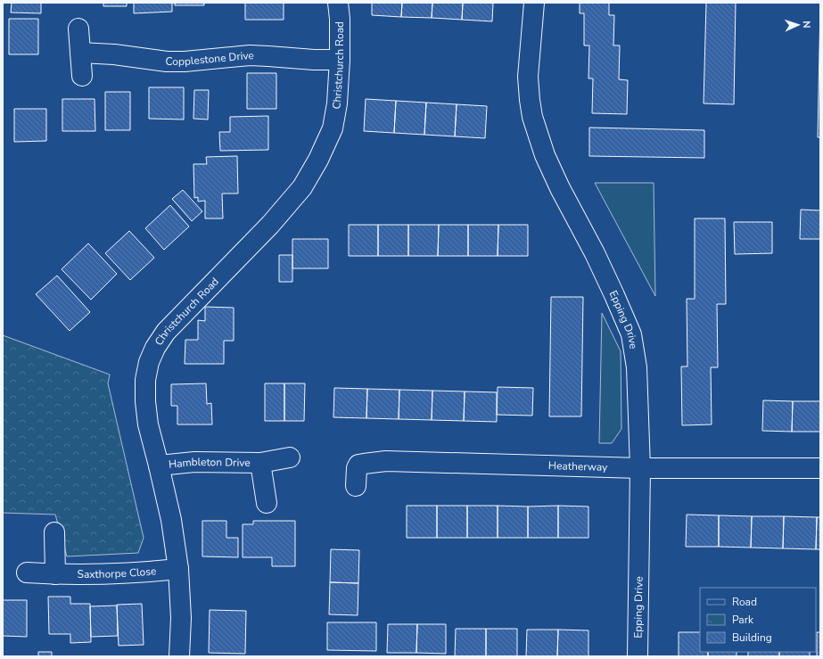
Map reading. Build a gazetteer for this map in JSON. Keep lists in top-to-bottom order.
{
  "streets": {
    "street": [
      "Copplestone Drive",
      "Christchurch Road",
      "Epping Drive",
      "Hambleton Drive",
      "Heatherway",
      "Saxthorpe Close"
    ]
  },
  "crossings": [
    ["Copplestone Drive", "Christchurch Road"],
    ["Christchurch Road", "Hambleton Drive"],
    ["Christchurch Road", "Saxthorpe Close"],
    ["Epping Drive", "Heatherway"]
  ],
  "legend": ["Road", "Park", "Building"],
  "north": "right"
}
